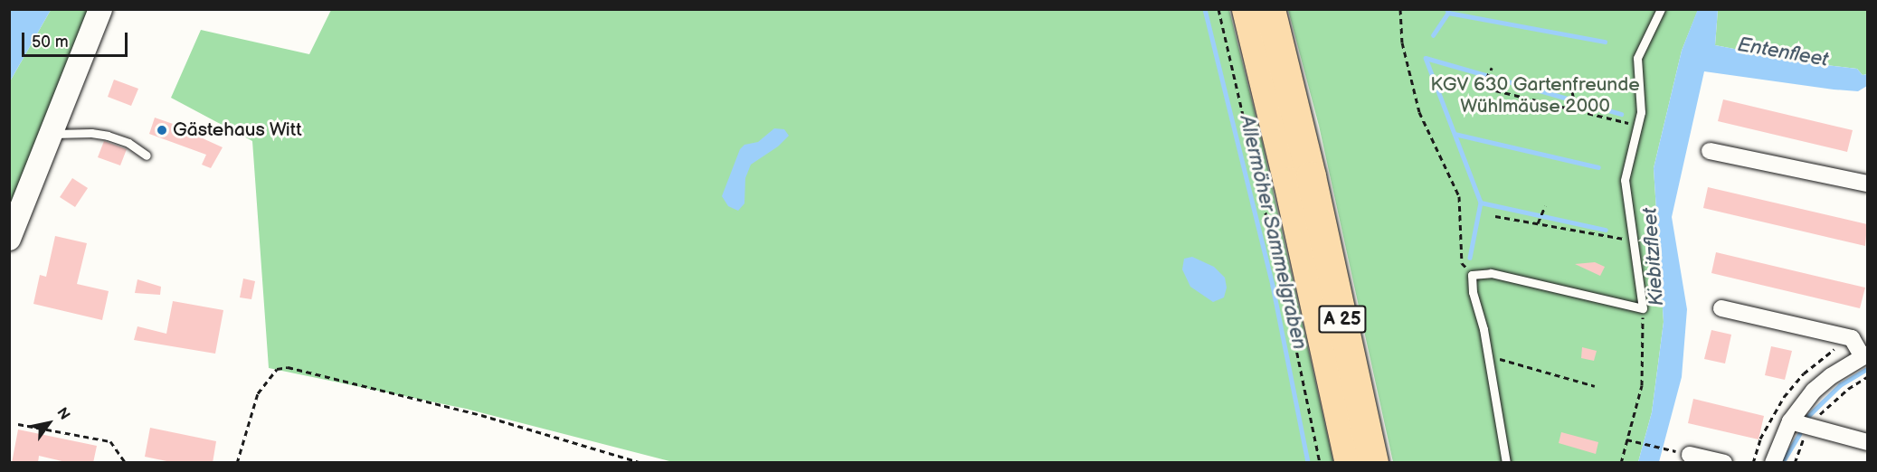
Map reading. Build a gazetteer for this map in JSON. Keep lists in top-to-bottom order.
{
  "streets": {
    "highway": ["A 25"]
  },
  "water": ["Entenfleet", "Allermöher Sammelgraben", "Kiebitzfleet"],
  "parks": ["KGV 630 Gartenfreunde Wühlmäuse 2000"],
  "places": ["Gästehaus Witt"],
  "scale_bar": "50 m",
  "north": "top right"
}
